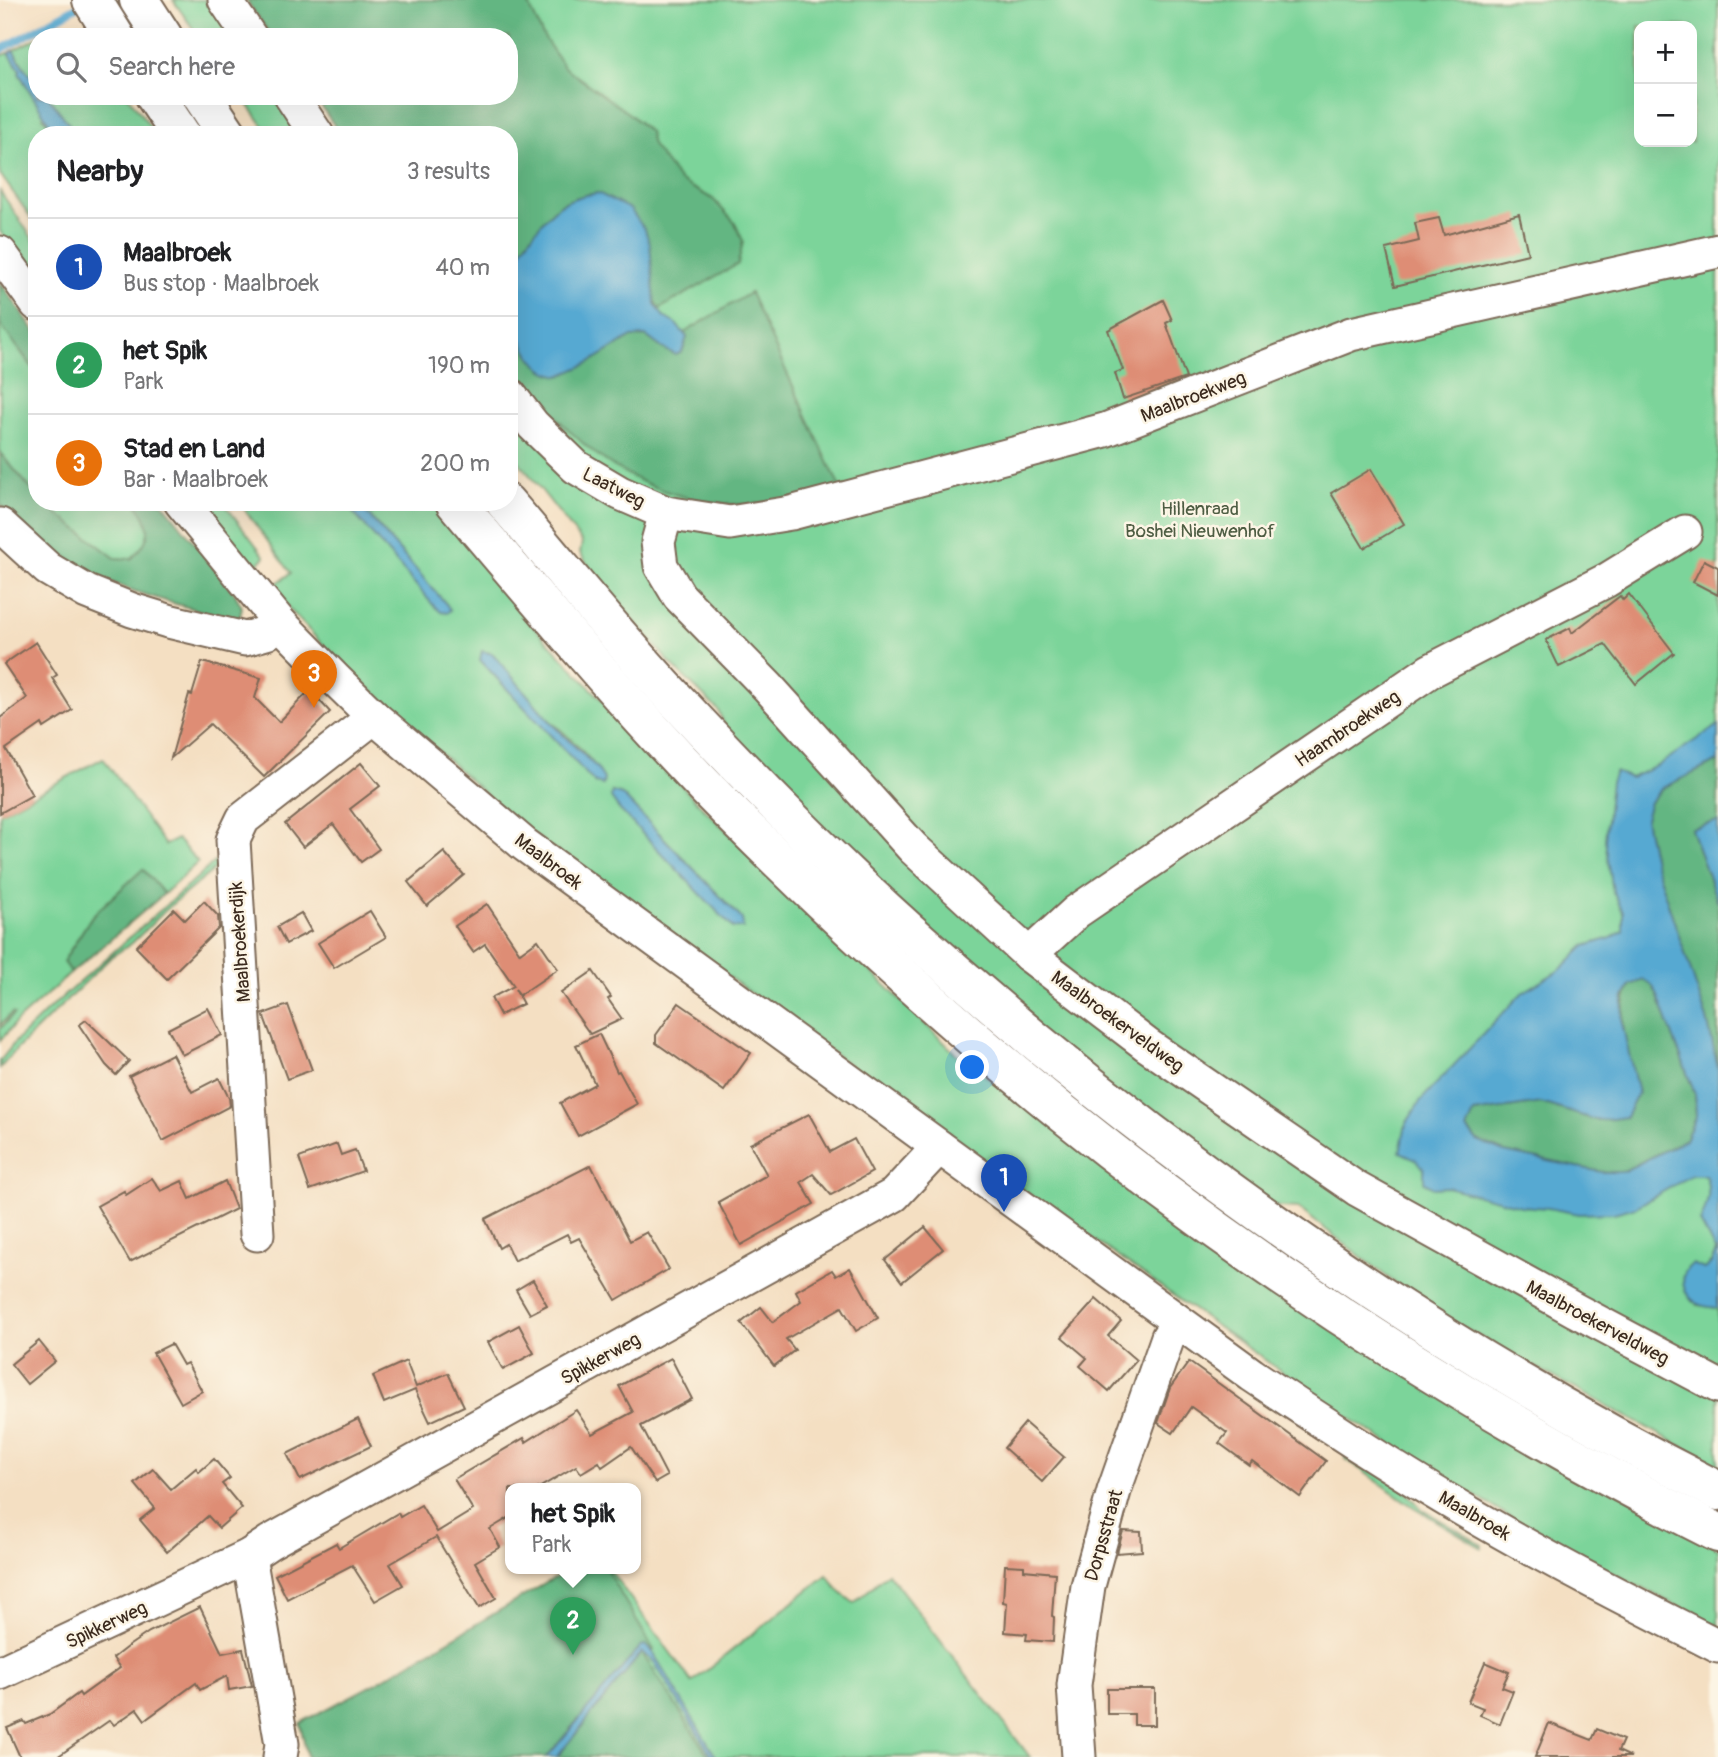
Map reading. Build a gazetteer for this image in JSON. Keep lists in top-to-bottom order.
{
  "streets": {
    "street": [
      "Maalbroekweg",
      "Laatweg",
      "Haambroekweg",
      "Maalbroek",
      "Maalbroekerdijk",
      "Maalbroekerveldweg",
      "Spikkerweg",
      "Dorpsstraat"
    ]
  },
  "crossings": [
    ["Maalbroekweg", "Laatweg"],
    ["Maalbroekweg", "Maalbroekerveldweg"],
    ["Laatweg", "Maalbroekerveldweg"],
    ["Haambroekweg", "Maalbroekerveldweg"],
    ["Maalbroek", "Maalbroekerdijk"],
    ["Maalbroek", "Spikkerweg"],
    ["Maalbroek", "Dorpsstraat"]
  ],
  "parks": ["Hillenraad Boshei Nieuwenhof"],
  "page": {
    "map_buttons": ["+", "−"],
    "search": "Search here",
    "heading": ["Nearby", "3 results"],
    "list": [
      {
        "mark": "1",
        "name": "Maalbroek",
        "note": "Bus stop · Maalbroek",
        "value": "40 m"
      },
      {
        "mark": "2",
        "name": "het Spik",
        "note": "Park",
        "value": "190 m"
      },
      {
        "mark": "3",
        "name": "Stad en Land",
        "note": "Bar · Maalbroek",
        "value": "200 m"
      }
    ],
    "pins": ["3", "1", "2"],
    "popup": ["het Spik", "Park"]
  }
}
